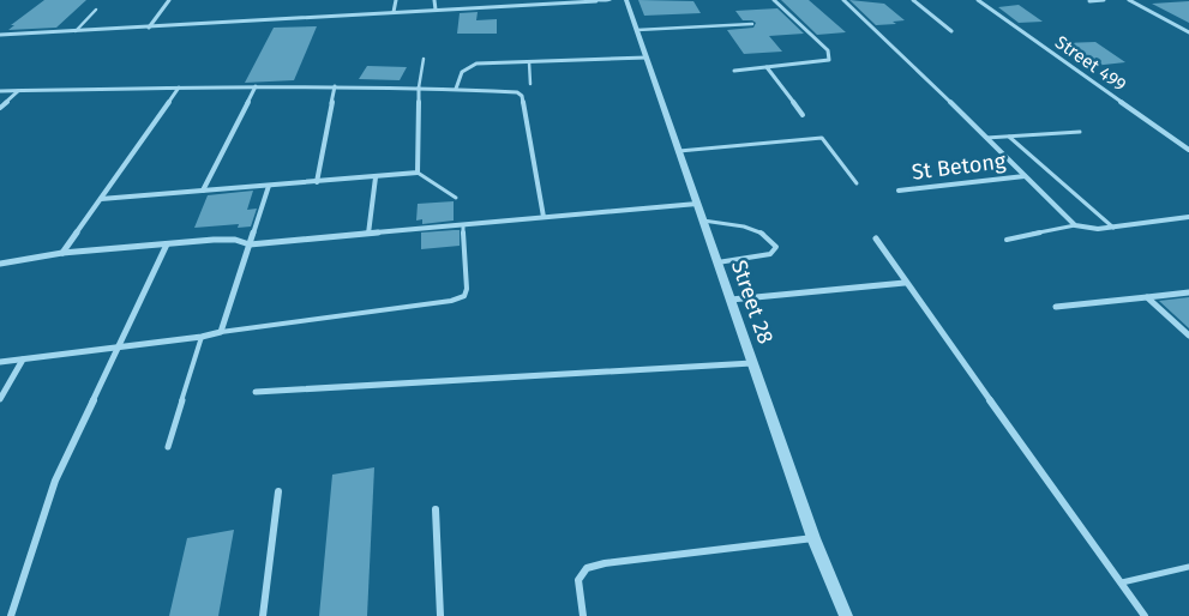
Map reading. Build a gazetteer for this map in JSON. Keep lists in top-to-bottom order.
{
  "streets": {
    "street": ["Street 499", "St Betong", "Street 28"]
  }
}
